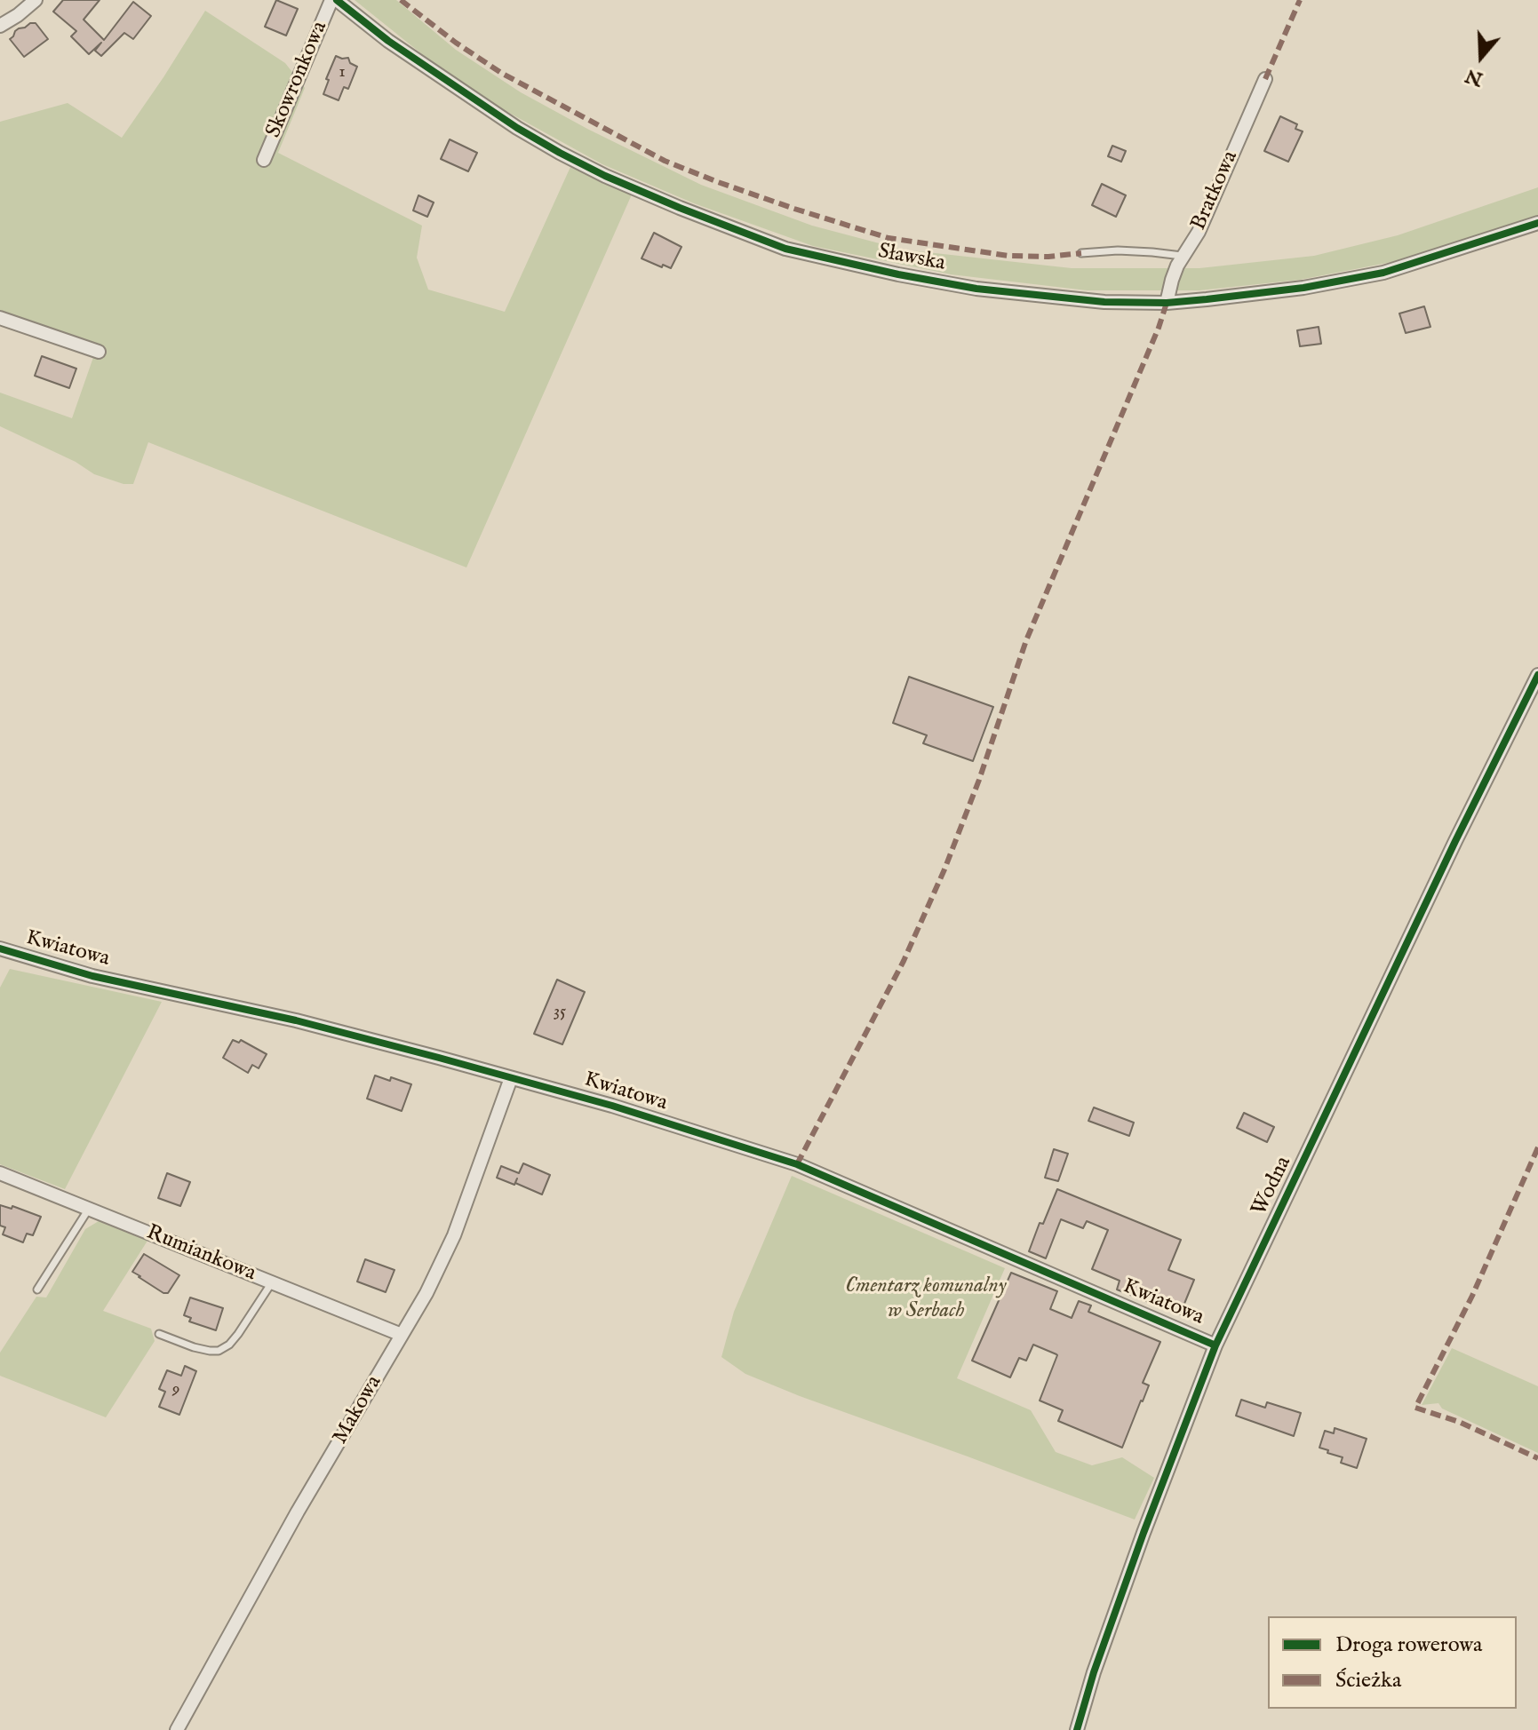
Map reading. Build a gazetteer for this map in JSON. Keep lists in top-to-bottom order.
{
  "streets": {
    "street": [
      "Skowronkowa",
      "Bratkowa",
      "Sławska",
      "Kwiatowa",
      "Wodna",
      "Rumiankowa",
      "Makowa"
    ]
  },
  "crossings": [
    ["Bratkowa", "Sławska"],
    ["Kwiatowa", "Wodna"],
    ["Kwiatowa", "Makowa"],
    ["Rumiankowa", "Makowa"]
  ],
  "parks": ["Cmentarz komunalny w Serbach"],
  "house_numbers": ["1", "35", "9"],
  "legend": ["Droga rowerowa", "Ścieżka"],
  "north": "bottom"
}
